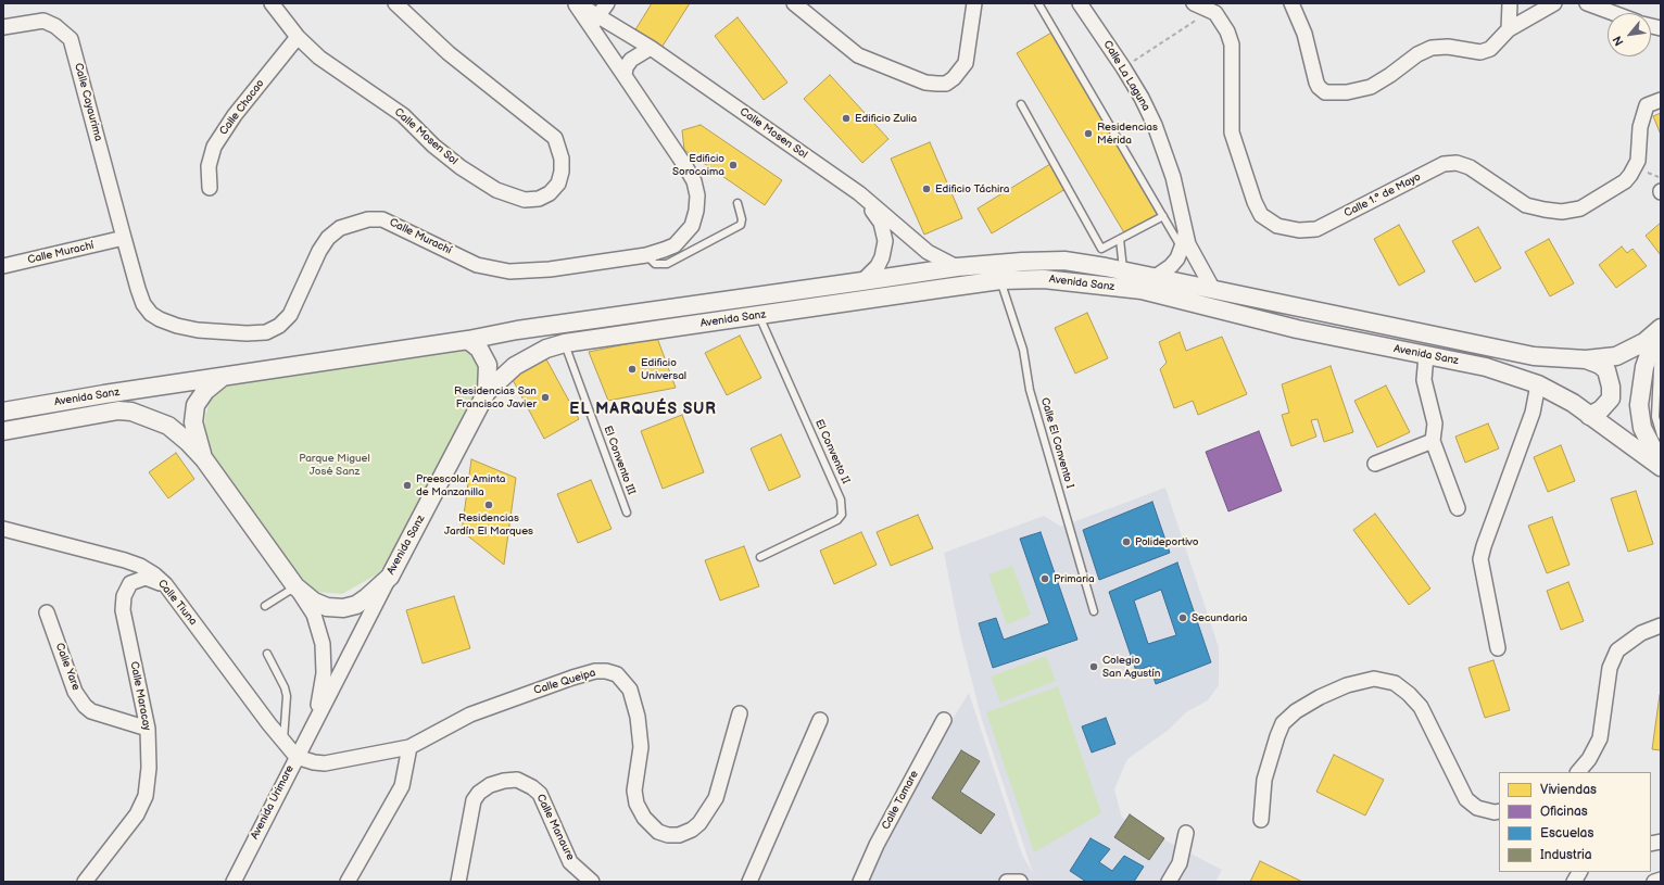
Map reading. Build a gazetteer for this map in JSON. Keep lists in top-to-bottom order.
{
  "streets": {
    "street": [
      "Calle La Laguna",
      "Calle Cayaurima",
      "Calle Chacao",
      "Calle Mosen Sol",
      "Calle 1.° de Mayo",
      "Calle Murachí",
      "Avenida Sanz",
      "Calle Tiuna",
      "Calle Yare",
      "Calle Queipa",
      "Calle Maracay",
      "Calle Tamare",
      "Avenida Urimare",
      "Calle Manaure"
    ],
    "lane": ["Calle El Convento I", "El Convento II", "El Convento III"]
  },
  "crossings": [
    ["Calle La Laguna", "Avenida Sanz"],
    ["Calle Cayaurima", "Calle Murachí"],
    ["Calle Chacao", "Calle Mosen Sol"],
    ["Calle Mosen Sol", "Calle Murachí"],
    ["Calle Mosen Sol", "Avenida Sanz"],
    ["Avenida Sanz", "Calle El Convento I"],
    ["Avenida Sanz", "El Convento II"],
    ["Avenida Sanz", "El Convento III"],
    ["Avenida Sanz", "Avenida Urimare"],
    ["Calle Tiuna", "Calle Queipa"],
    ["Calle Tiuna", "Calle Maracay"],
    ["Calle Tiuna", "Avenida Urimare"],
    ["Calle Yare", "Calle Maracay"],
    ["Calle Queipa", "Avenida Urimare"]
  ],
  "districts": ["EL MARQUÉS SUR"],
  "parks": ["Parque Miguel José Sanz"],
  "places": [
    "Edificio Zulia",
    "Residencias Mérida",
    "Edificio Sorocaima",
    "Edificio Táchira",
    "Edificio Universal",
    "Residencias San Francisco Javier",
    "Preescolar Aminta de Manzanilla",
    "Residencias Jardín El Marques",
    "Polideportivo",
    "Primaria",
    "Secundaria",
    "Colegio San Agustín"
  ],
  "legend": [
    "Viviendas",
    "Oficinas",
    "Escuelas",
    "Industria"
  ],
  "north": "bottom left"
}
